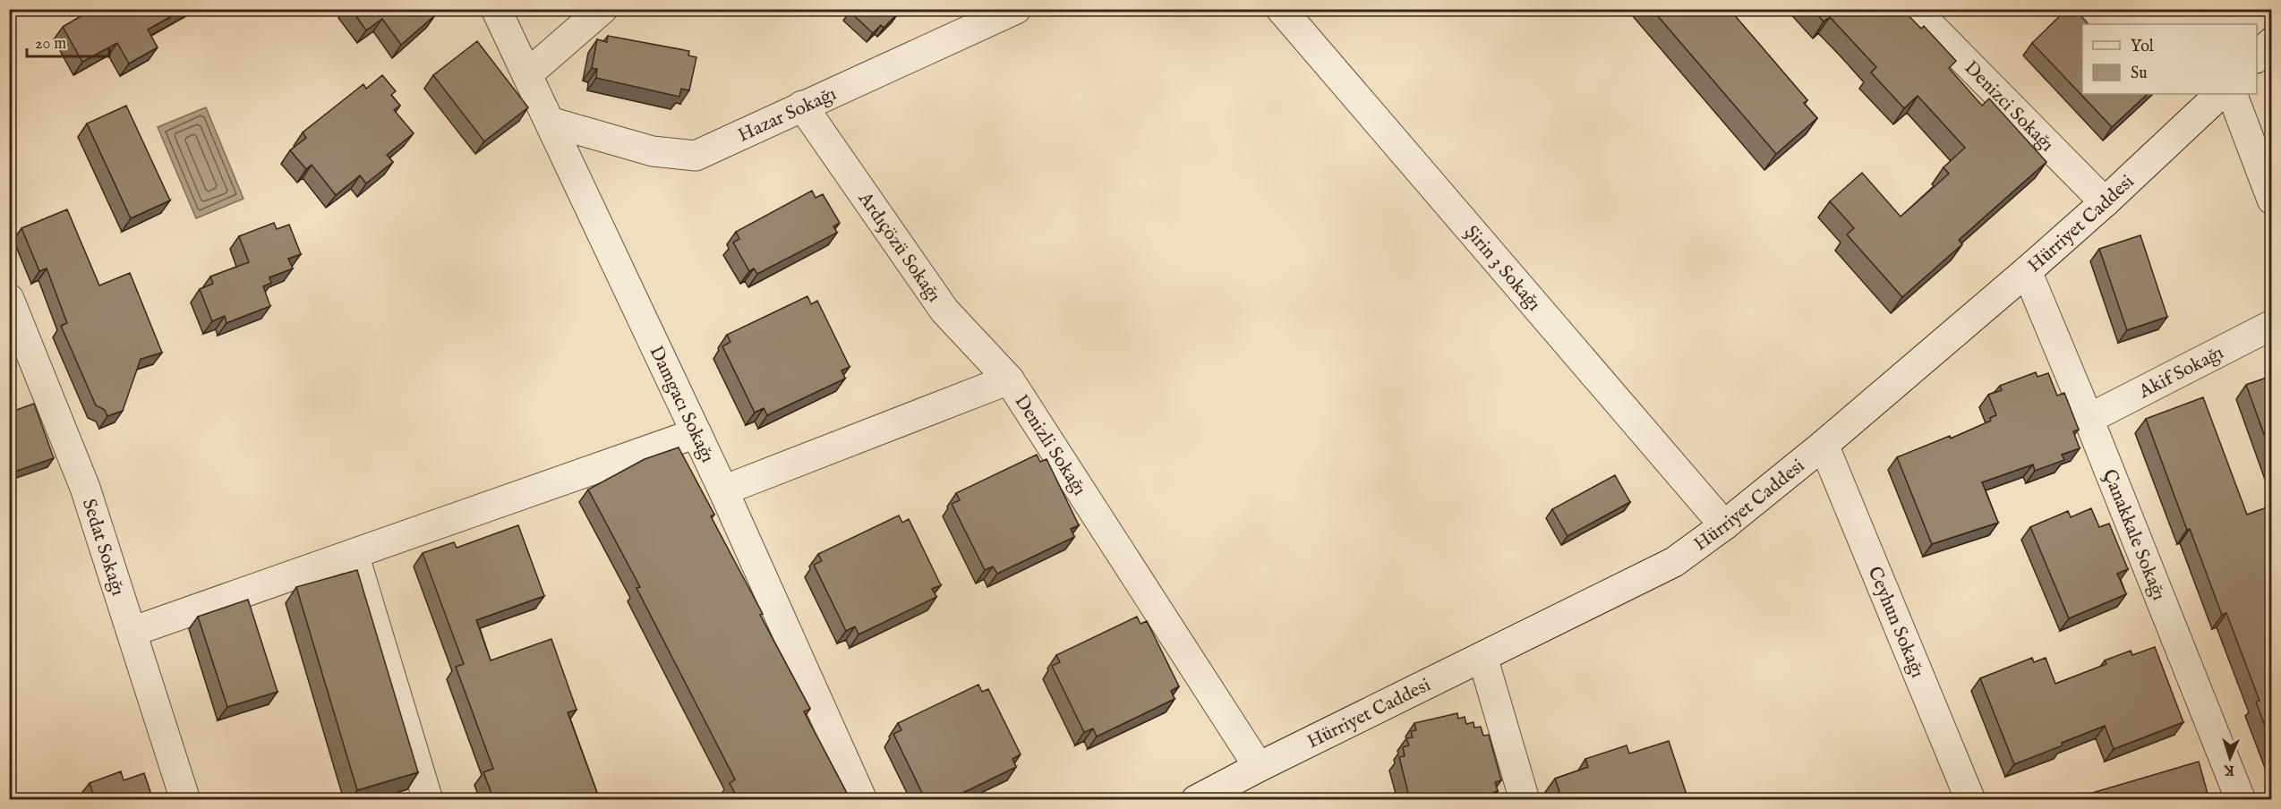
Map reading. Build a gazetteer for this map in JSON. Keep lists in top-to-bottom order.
{
  "streets": {
    "street": [
      "Denizci Sokağı",
      "Hazar Sokağı",
      "Hürriyet Caddesi",
      "Ardıçözü Sokağı",
      "Şirin 3 Sokağı",
      "Akif Sokağı",
      "Damgacı Sokağı",
      "Denizli Sokağı",
      "Çanakkale Sokağı",
      "Sedat Sokağı",
      "Ceyhun Sokağı"
    ]
  },
  "crossings": [
    ["Denizci Sokağı", "Hürriyet Caddesi"],
    ["Hazar Sokağı", "Ardıçözü Sokağı"],
    ["Hazar Sokağı", "Damgacı Sokağı"],
    ["Hürriyet Caddesi", "Şirin 3 Sokağı"],
    ["Hürriyet Caddesi", "Denizli Sokağı"],
    ["Hürriyet Caddesi", "Çanakkale Sokağı"],
    ["Hürriyet Caddesi", "Ceyhun Sokağı"],
    ["Ardıçözü Sokağı", "Denizli Sokağı"],
    ["Akif Sokağı", "Çanakkale Sokağı"],
    ["Damgacı Sokağı", "Denizli Sokağı"]
  ],
  "legend": ["Yol", "Su"],
  "scale_bar": "20 m",
  "north": "bottom"
}
